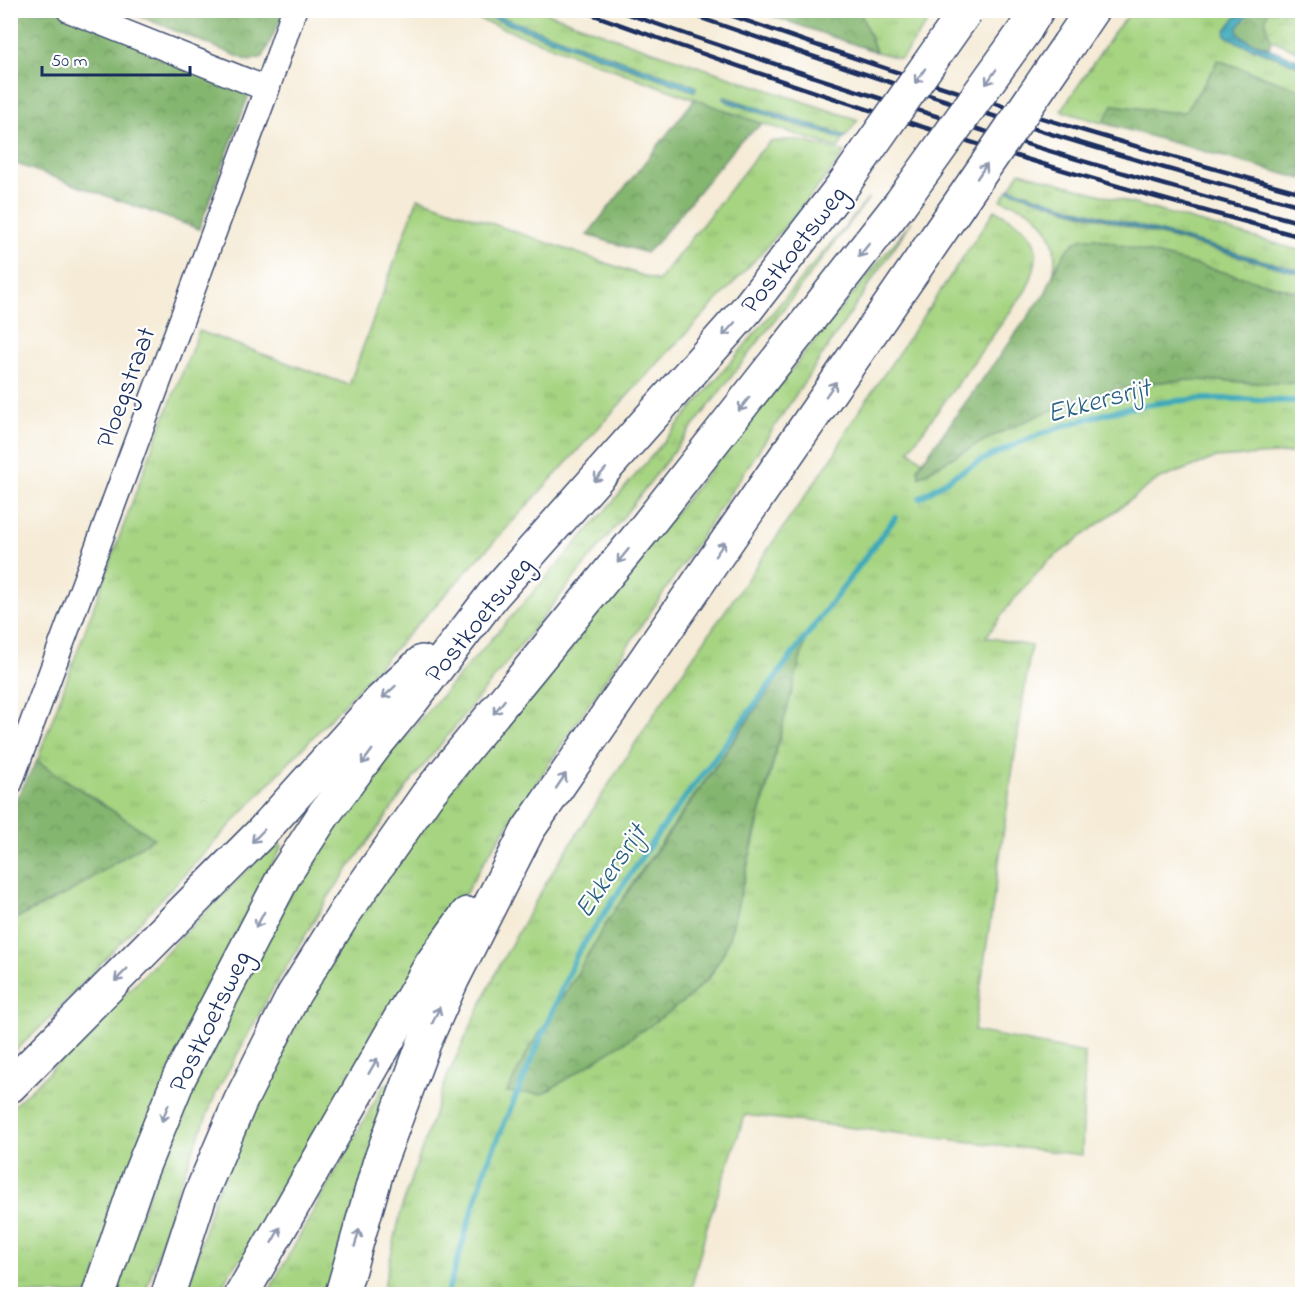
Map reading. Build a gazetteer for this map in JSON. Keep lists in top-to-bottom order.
{
  "streets": {
    "highway": ["Postkoetsweg"],
    "street": ["Ploegstraat"]
  },
  "water": ["Ekkersrijt"],
  "scale_bar": "50 m"
}
